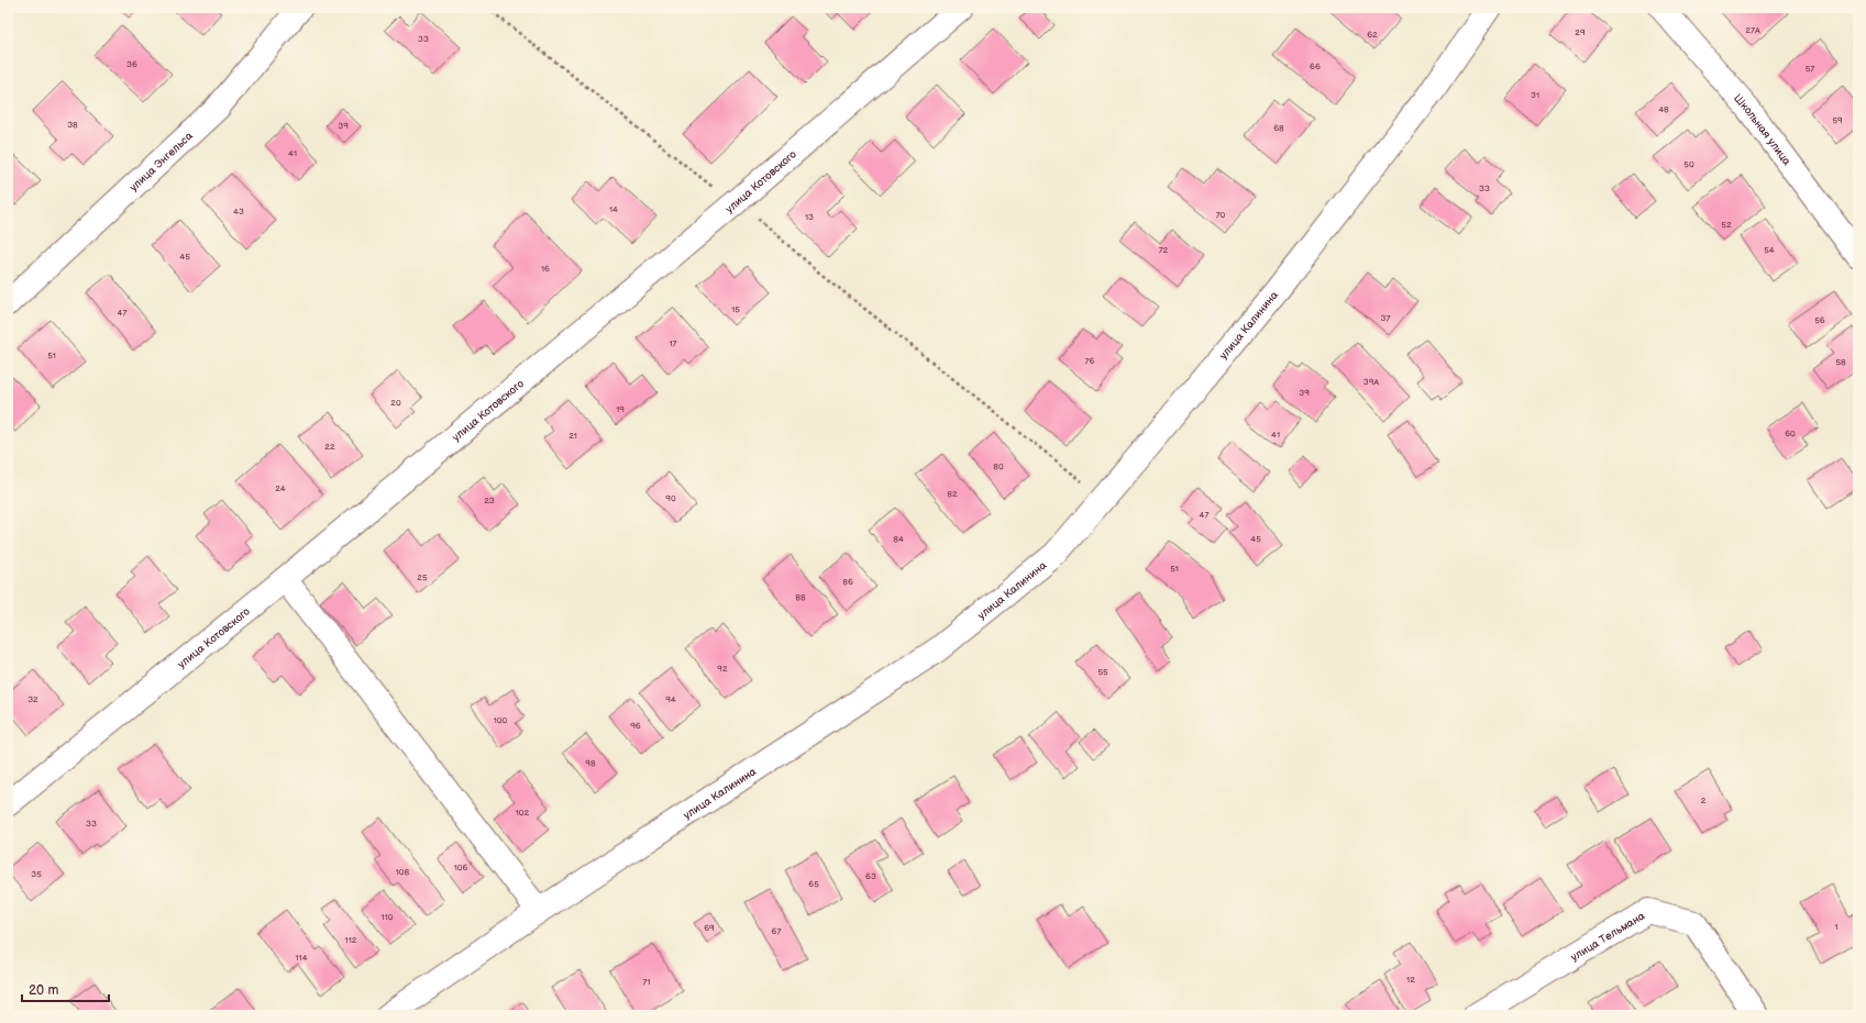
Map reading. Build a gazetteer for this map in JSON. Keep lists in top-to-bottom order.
{
  "streets": {
    "street": [
      "Школьная улица",
      "улица Энгельса",
      "улица Котовского",
      "улица Калинина",
      "улица Тельмана"
    ]
  },
  "house_numbers": [
    "27А",
    "29",
    "62",
    "33",
    "36",
    "66",
    "57",
    "31",
    "48",
    "59",
    "38",
    "39",
    "68",
    "41",
    "50",
    "33",
    "14",
    "43",
    "70",
    "13",
    "52",
    "72",
    "54",
    "45",
    "16",
    "15",
    "47",
    "37",
    "56",
    "17",
    "51",
    "76",
    "58",
    "39А",
    "39",
    "20",
    "19",
    "60",
    "41",
    "21",
    "22",
    "80",
    "24",
    "82",
    "90",
    "23",
    "47",
    "84",
    "45",
    "51",
    "25",
    "86",
    "88",
    "92",
    "55",
    "32",
    "94",
    "100",
    "96",
    "98",
    "2",
    "102",
    "33",
    "106",
    "108",
    "35",
    "63",
    "65",
    "110",
    "1",
    "69",
    "67",
    "112",
    "114",
    "12",
    "71"
  ],
  "scale_bar": "20 m"
}
